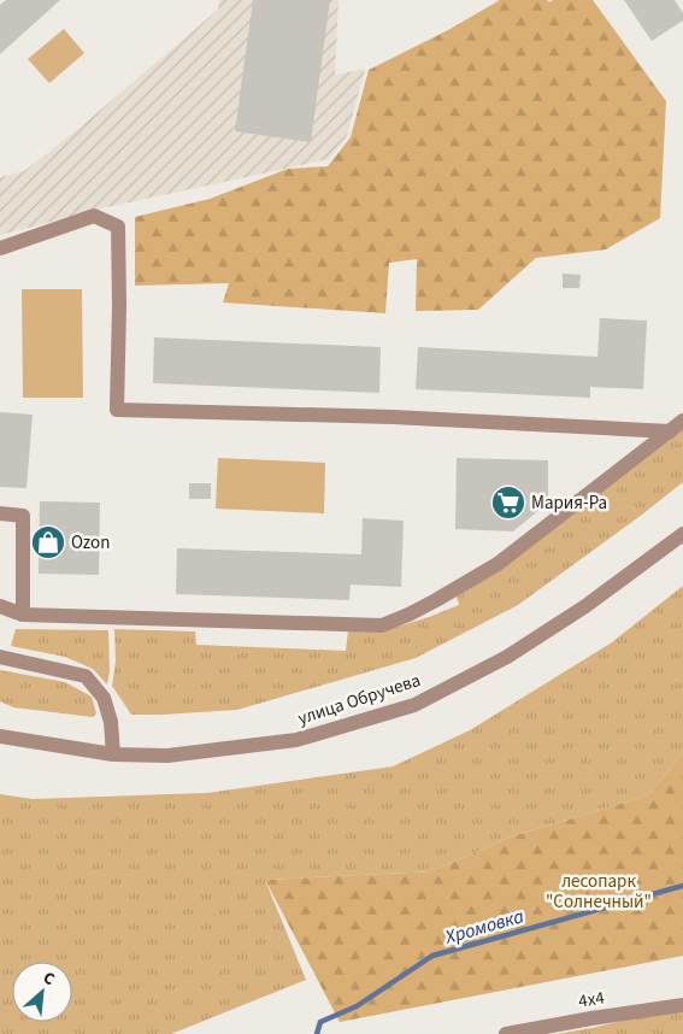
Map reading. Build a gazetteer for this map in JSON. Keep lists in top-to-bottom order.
{
  "streets": {
    "street": ["улица Обручева", "4x4"]
  },
  "water": ["Хромовка"],
  "parks": ["лесопарк \"Солнечный\""],
  "places": {
    "supermarket": ["Мария-Ра"],
    "shop": ["Ozon"]
  },
  "north": "top right"
}
